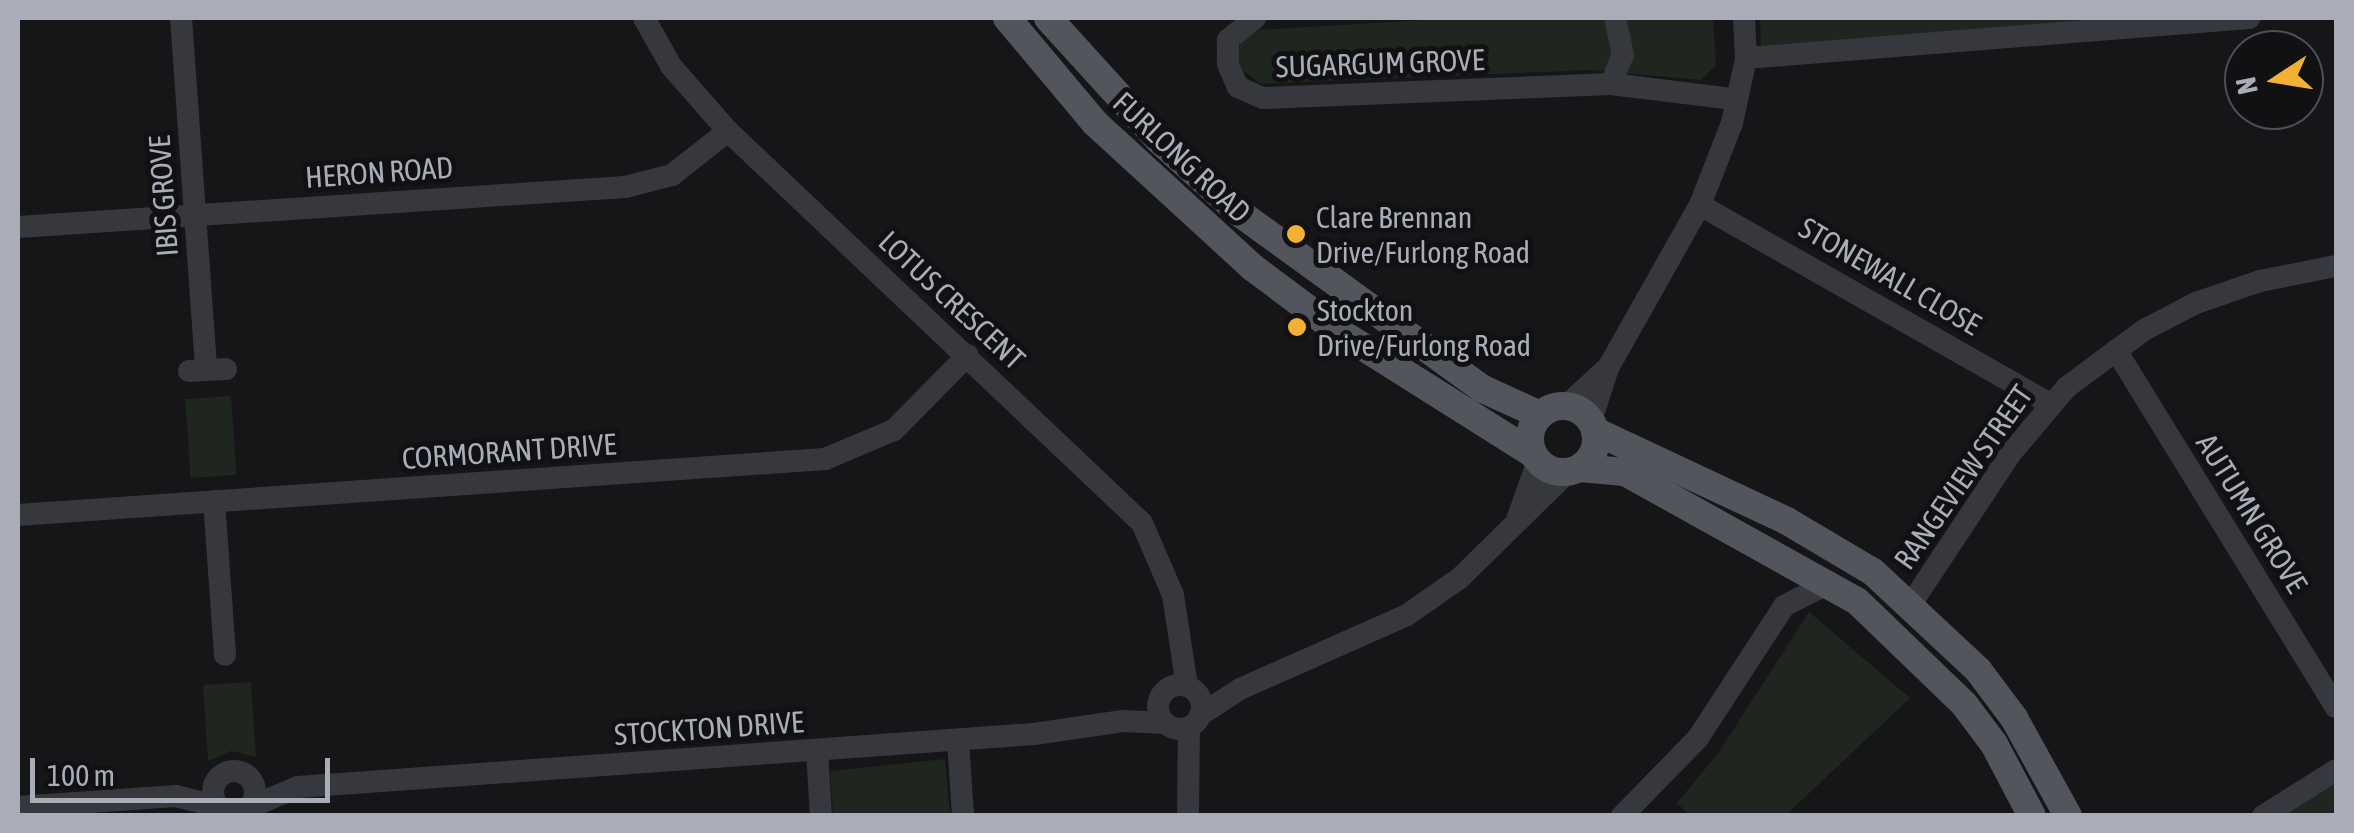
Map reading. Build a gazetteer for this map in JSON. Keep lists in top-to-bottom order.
{
  "streets": {
    "main road": ["FURLONG ROAD"],
    "street": [
      "SUGARGUM GROVE",
      "HERON ROAD",
      "IBIS GROVE",
      "STONEWALL CLOSE",
      "LOTUS CRESCENT",
      "CORMORANT DRIVE",
      "RANGEVIEW STREET",
      "AUTUMN GROVE",
      "STOCKTON DRIVE"
    ]
  },
  "crossings": [
    ["HERON ROAD", "IBIS GROVE"],
    ["HERON ROAD", "LOTUS CRESCENT"],
    ["STONEWALL CLOSE", "RANGEVIEW STREET"],
    ["LOTUS CRESCENT", "CORMORANT DRIVE"],
    ["LOTUS CRESCENT", "STOCKTON DRIVE"],
    ["RANGEVIEW STREET", "AUTUMN GROVE"]
  ],
  "places": ["Clare Brennan Drive/Furlong Road", "Stockton Drive/Furlong Road"],
  "scale_bar": "100 m",
  "north": "left"
}
